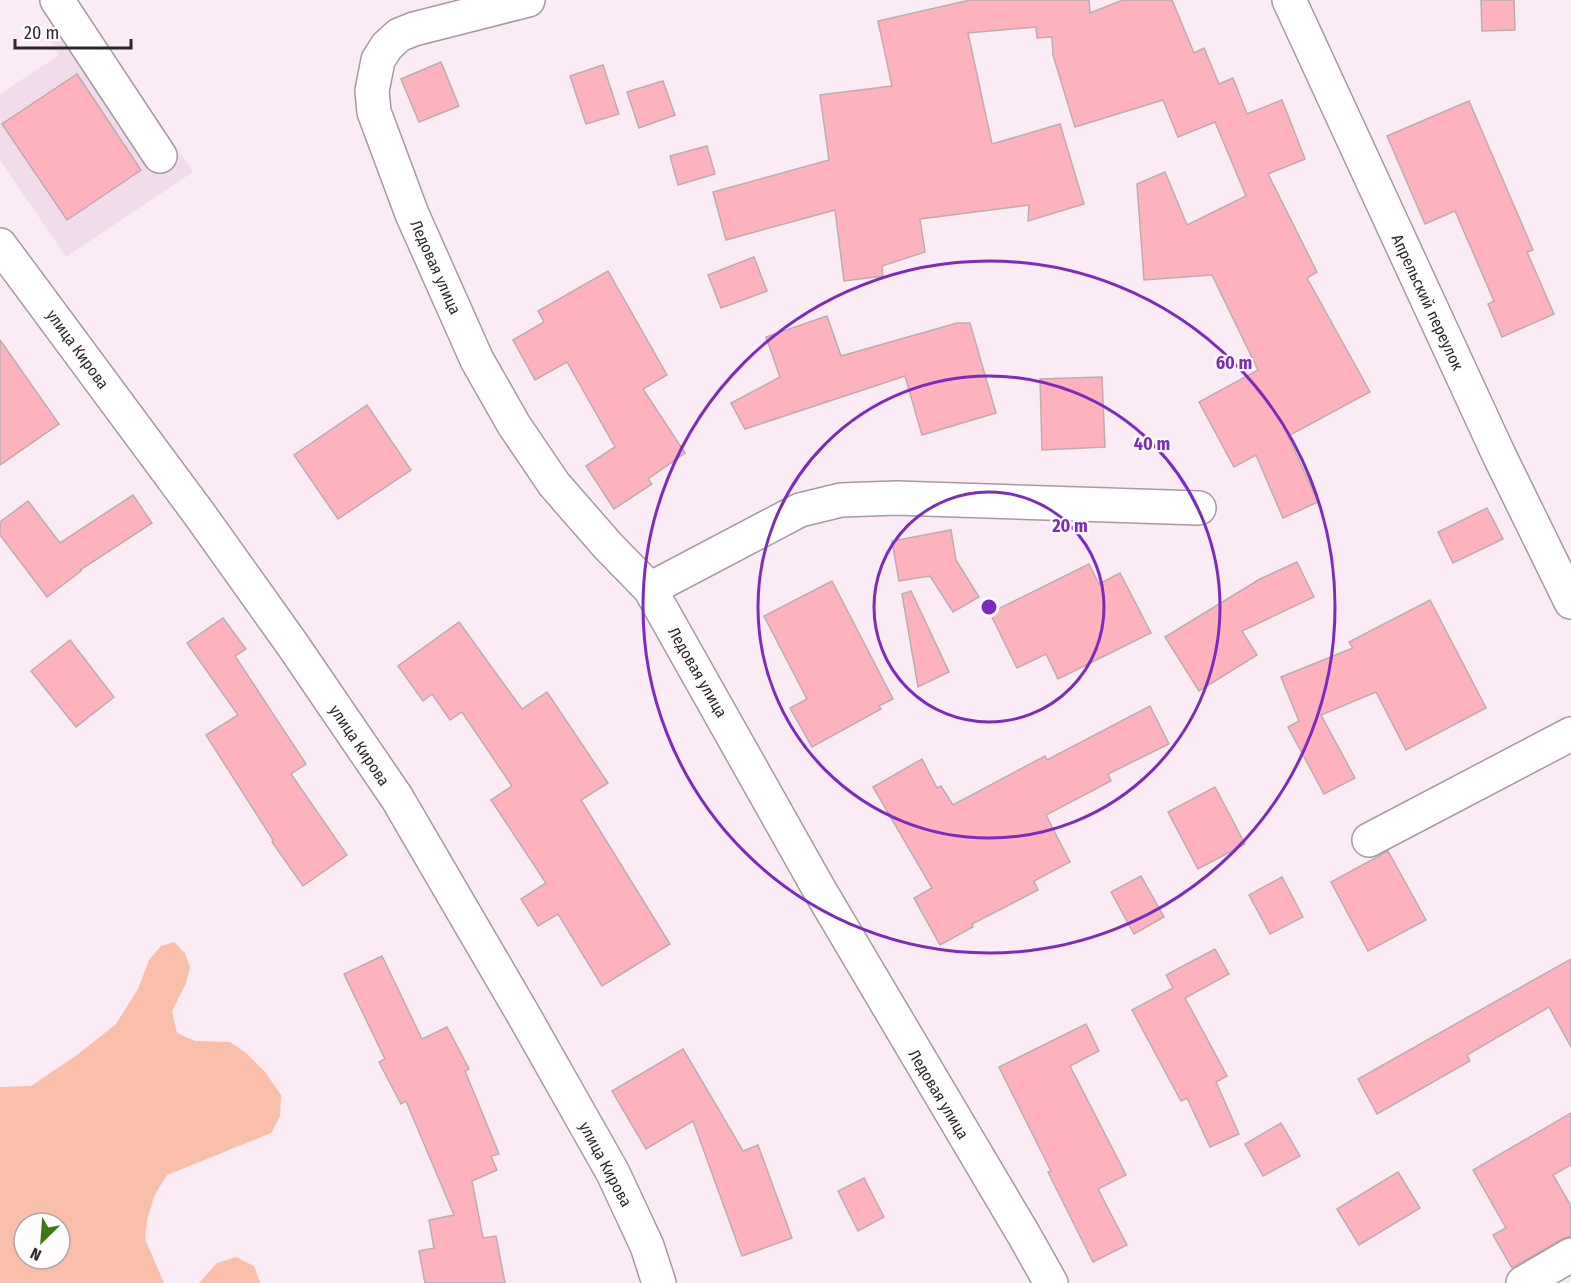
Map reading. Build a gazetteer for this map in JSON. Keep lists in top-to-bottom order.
{
  "streets": {
    "street": ["Ледовая улица", "Апрельский переулок", "улица Кирова"]
  },
  "scale_bar": "20 m",
  "north": "bottom left",
  "rings": ["60 m", "40 m", "20 m"]
}
